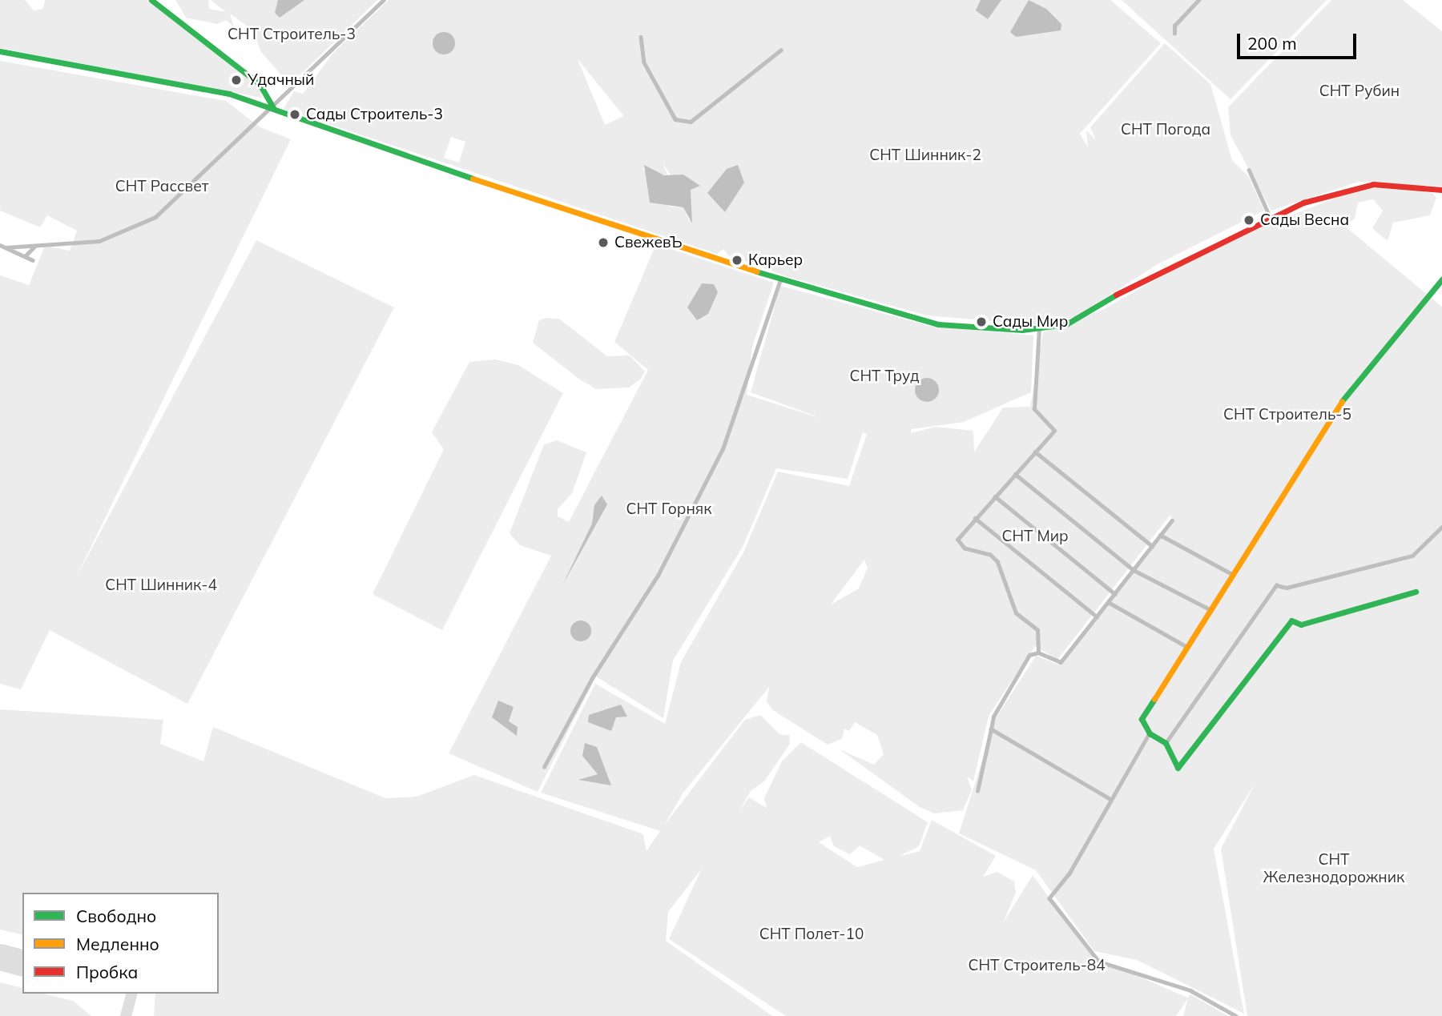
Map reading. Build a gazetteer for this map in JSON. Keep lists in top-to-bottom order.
{
  "parks": [
    "СНТ Строитель-3",
    "СНТ Рубин",
    "СНТ Погода",
    "СНТ Шинник-2",
    "СНТ Рассвет",
    "СНТ Труд",
    "СНТ Строитель-5",
    "СНТ Горняк",
    "СНТ Мир",
    "СНТ Шинник-4",
    "СНТ Железнодорожник",
    "СНТ Полет-10",
    "СНТ Строитель-84"
  ],
  "places": [
    "Удачный",
    "Сады Строитель-3",
    "Сады Весна",
    "СвежевЪ",
    "Карьер",
    "Сады Мир"
  ],
  "legend": ["Свободно", "Медленно", "Пробка"],
  "scale_bar": "200 m"
}
